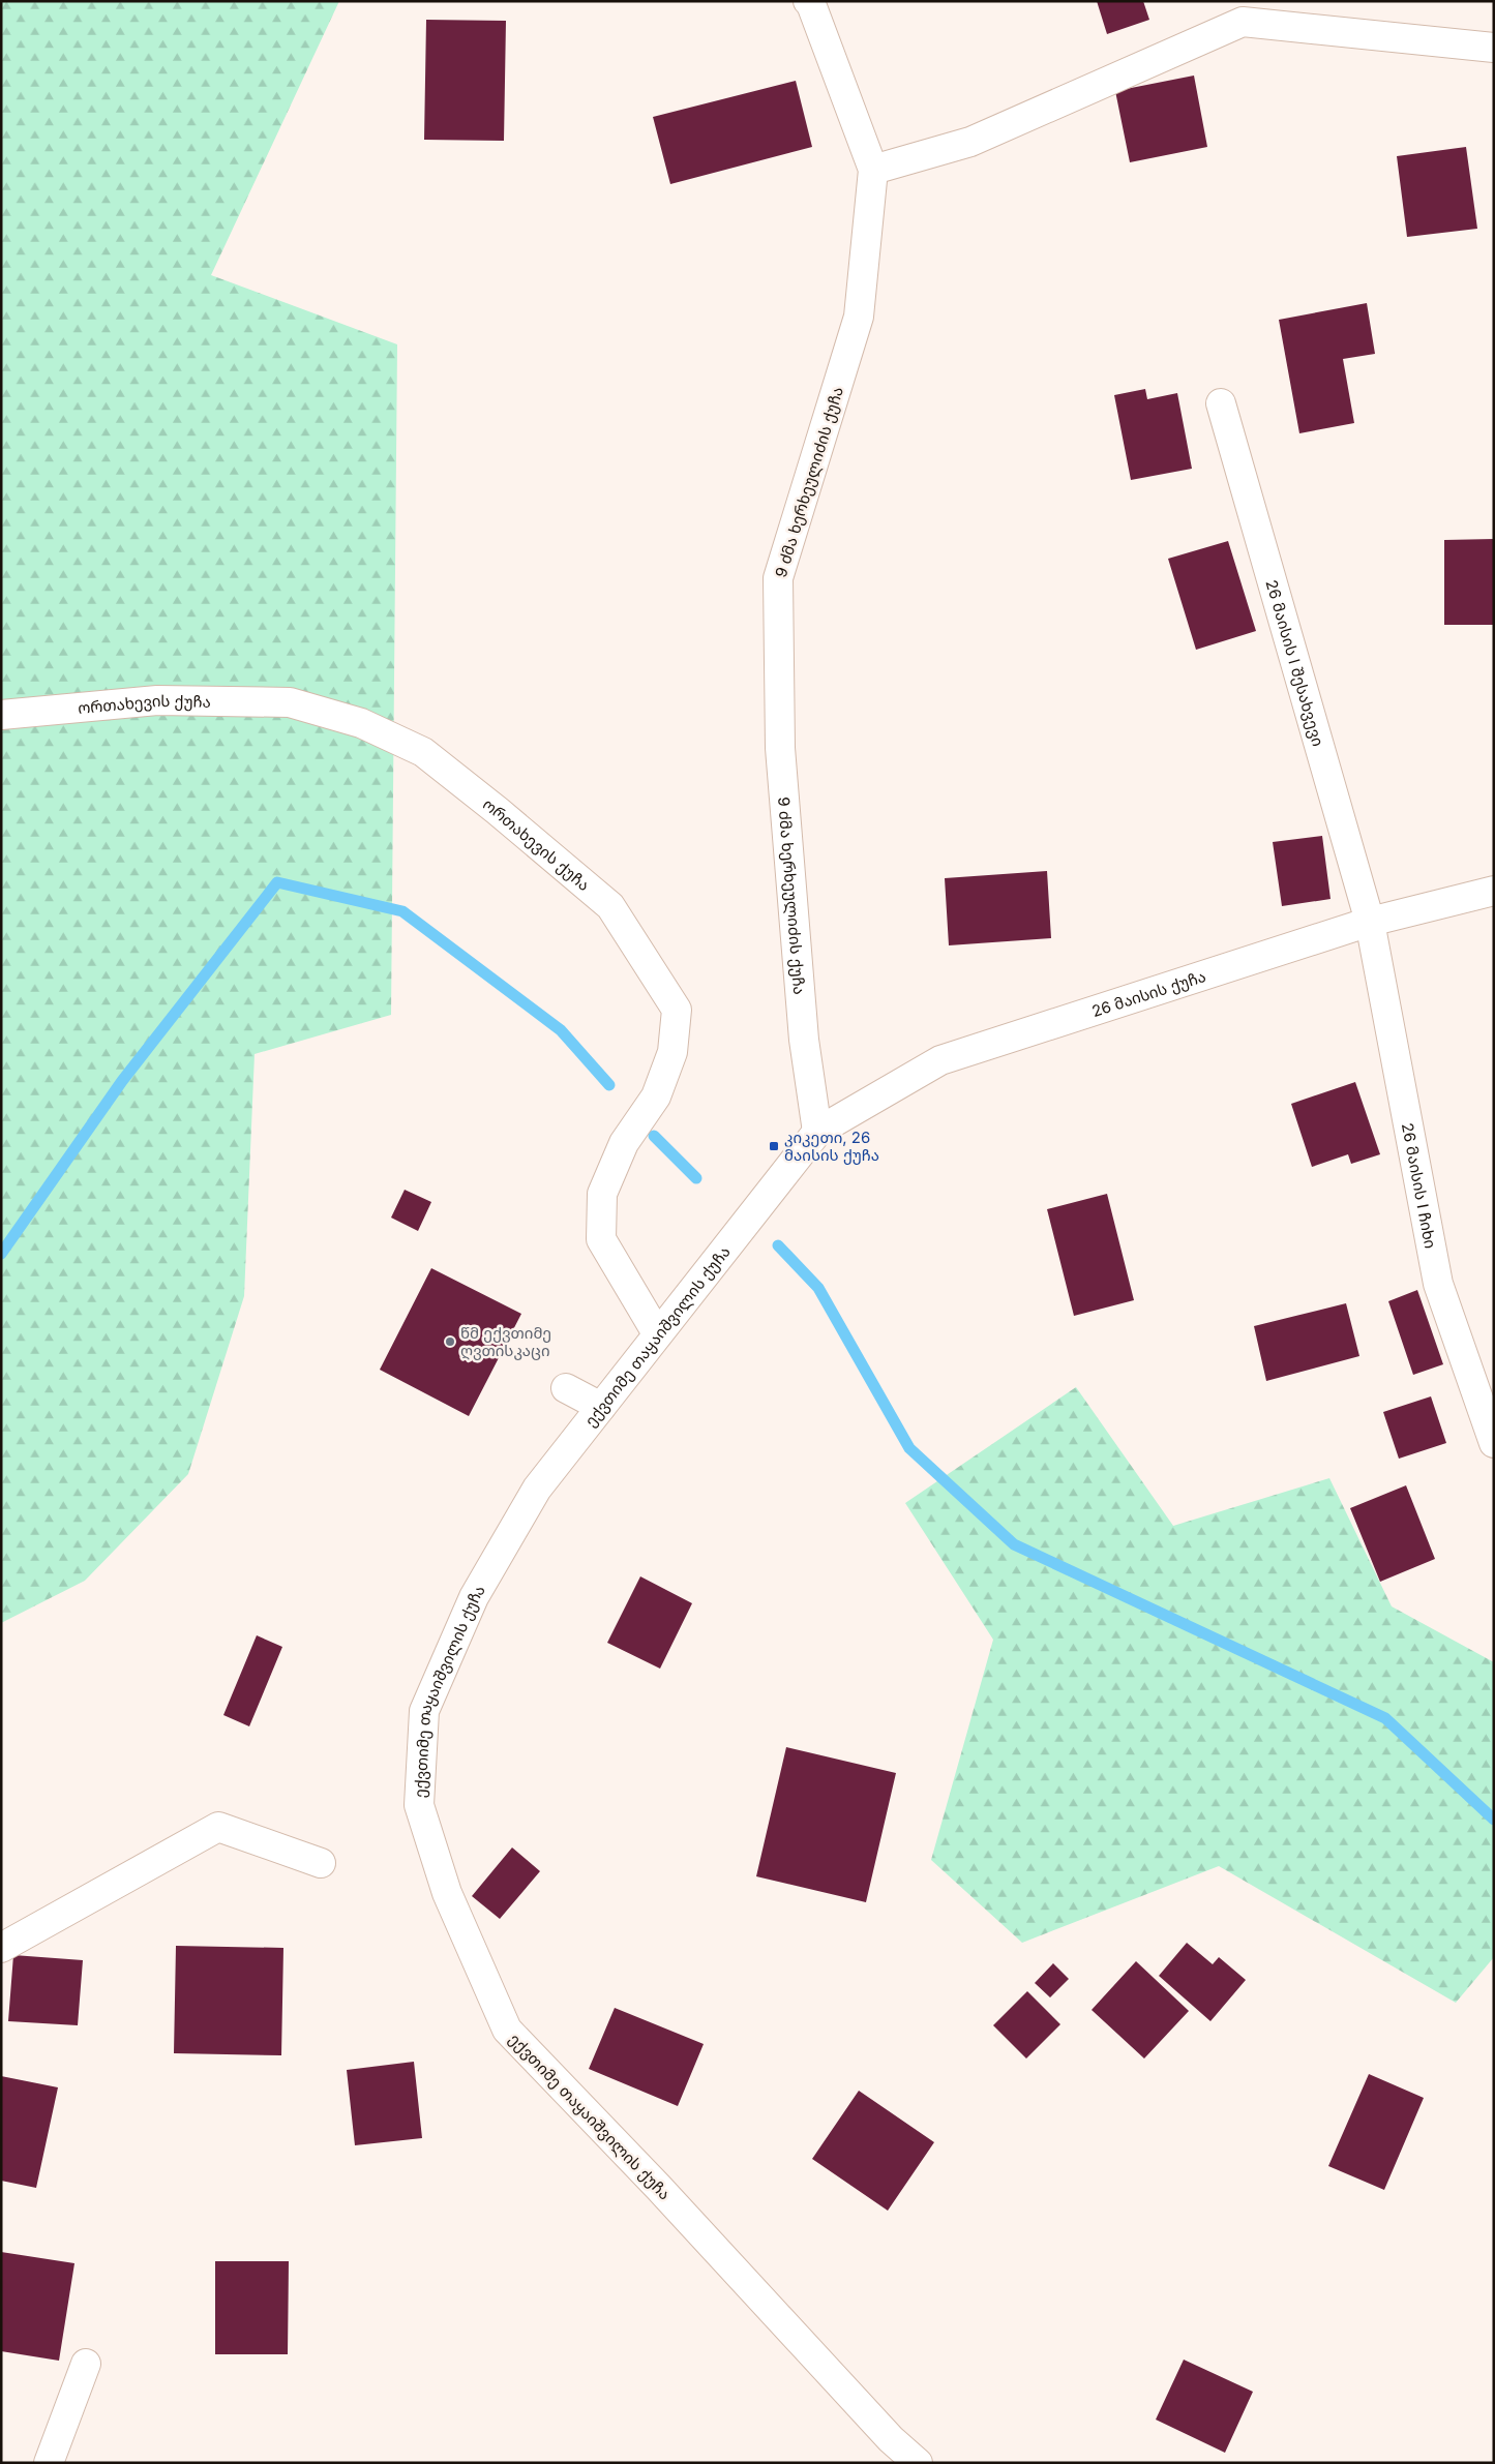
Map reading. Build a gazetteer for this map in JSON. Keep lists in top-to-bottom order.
{
  "streets": {
    "street": [
      "9 ძმა ხერხეულიძის ქუჩა",
      "26 მაისის I შესახვევი",
      "ორთახევის ქუჩა",
      "26 მაისის ქუჩა",
      "26 მაისის I ჩიხი",
      "ექვთიმე თაყაიშვილის ქუჩა"
    ]
  },
  "crossings": [
    ["9 ძმა ხერხეულიძის ქუჩა", "26 მაისის ქუჩა"],
    ["9 ძმა ხერხეულიძის ქუჩა", "ექვთიმე თაყაიშვილის ქუჩა"],
    ["26 მაისის I შესახვევი", "26 მაისის ქუჩა"],
    ["26 მაისის I შესახვევი", "26 მაისის I ჩიხი"],
    ["ორთახევის ქუჩა", "ექვთიმე თაყაიშვილის ქუჩა"],
    ["26 მაისის ქუჩა", "26 მაისის I ჩიხი"],
    ["26 მაისის ქუჩა", "ექვთიმე თაყაიშვილის ქუჩა"]
  ],
  "places": {
    "transit": ["კიკეთი, 26 მაისის ქუჩა"],
    "other": ["წმ ექვთიმე ღვთისკაცი"]
  }
}
